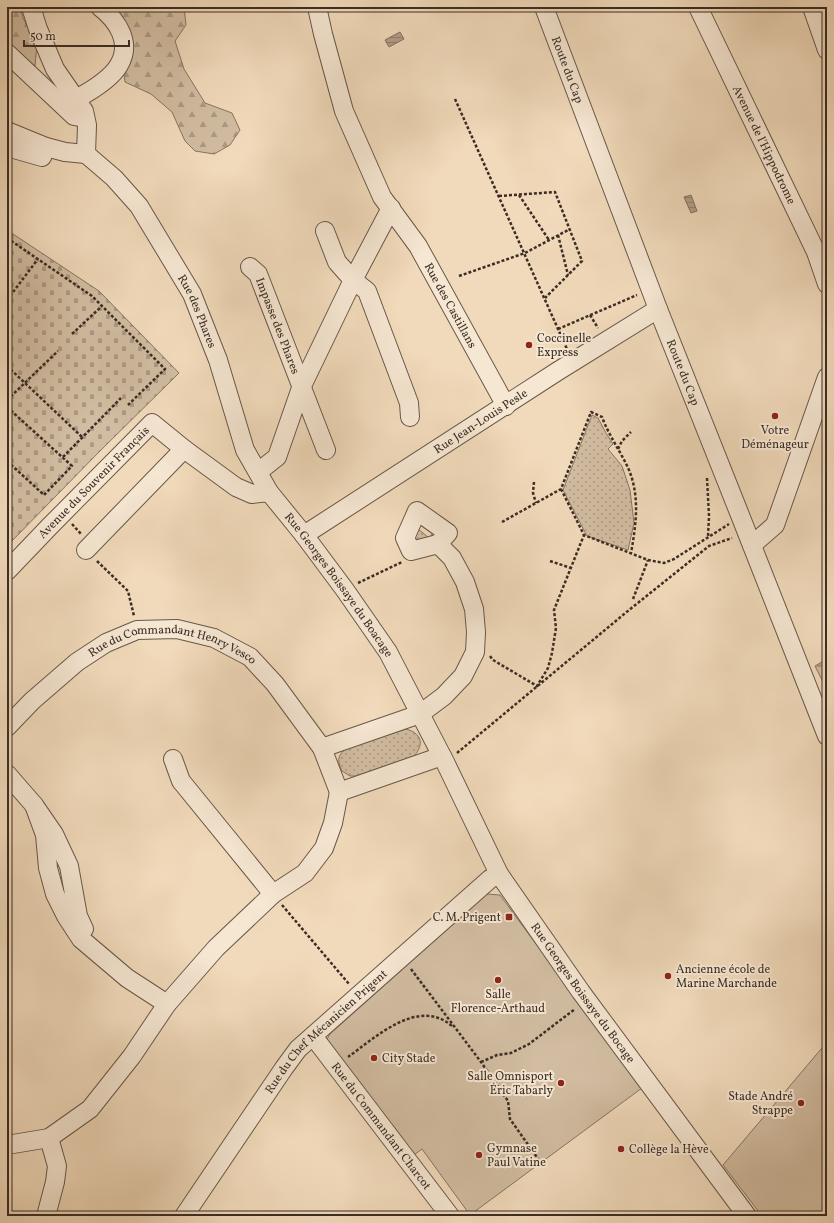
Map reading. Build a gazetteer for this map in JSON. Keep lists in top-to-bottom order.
{
  "streets": {
    "street": [
      "Route du Cap",
      "Avenue de l'Hippodrome",
      "Rue des Castillans",
      "Rue des Phares",
      "Impasse des Phares",
      "Rue Jean-Louis Pesle",
      "Avenue du Souvenir Français",
      "Rue Georges Boissaye du Boacage",
      "Rue du Commandant Henry Vesco",
      "Rue Georges Boissaye du Bocage",
      "Rue du Chef Mécanicien Prigent",
      "Rue du Commandant Charcot"
    ]
  },
  "crossings": [
    ["Route du Cap", "Rue Jean-Louis Pesle"],
    ["Rue des Castillans", "Rue Jean-Louis Pesle"],
    ["Rue des Phares", "Rue Georges Boissaye du Boacage"],
    ["Rue Jean-Louis Pesle", "Rue Georges Boissaye du Boacage"],
    ["Rue Georges Boissaye du Boacage", "Rue Georges Boissaye du Bocage"],
    ["Rue Georges Boissaye du Bocage", "Rue du Chef Mécanicien Prigent"],
    ["Rue du Chef Mécanicien Prigent", "Rue du Commandant Charcot"]
  ],
  "places": {
    "other": [
      "Coccinelle Express",
      "Votre Déménageur",
      "Ancienne école de Marine Marchande",
      "Salle Florence-Arthaud",
      "City Stade",
      "Salle Omnisport Éric Tabarly",
      "Stade André Strappe",
      "Collège la Hève",
      "Gymnase Paul Vatine"
    ],
    "transit": ["C. M. Prigent"]
  },
  "scale_bar": "50 m"
}
